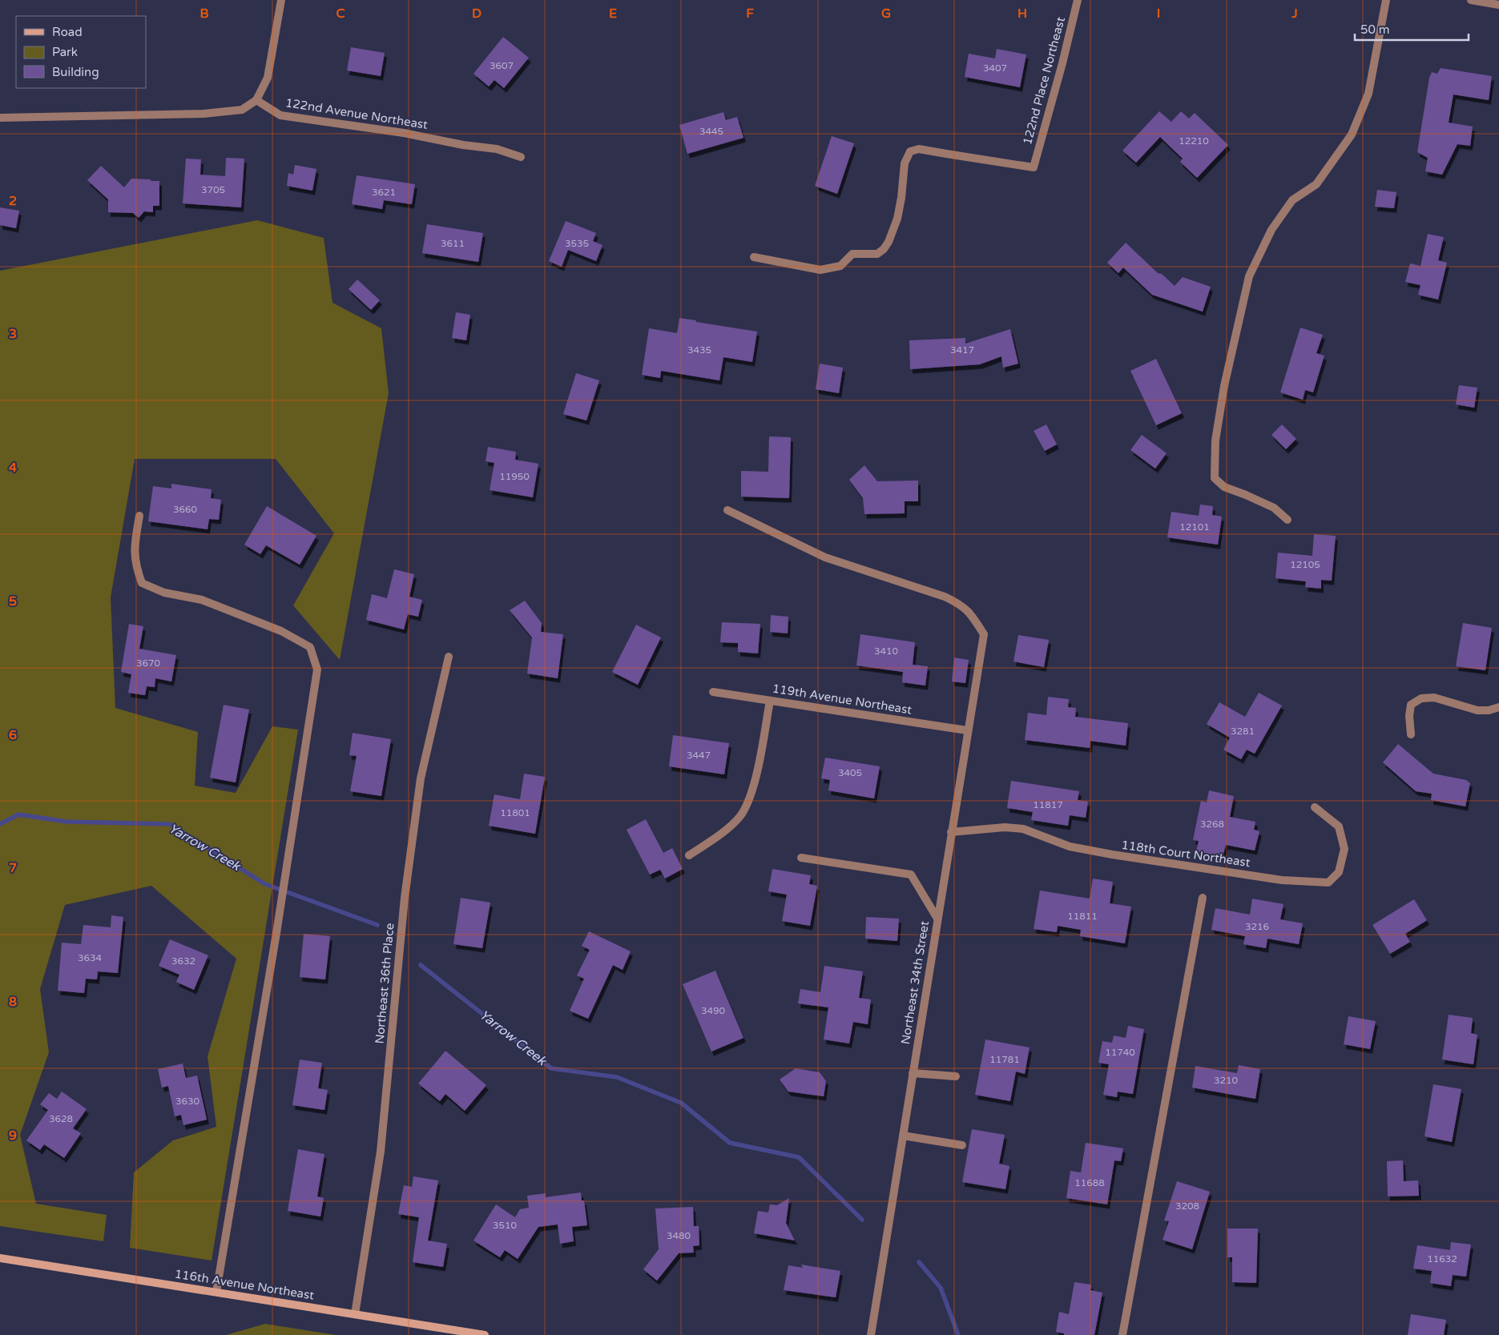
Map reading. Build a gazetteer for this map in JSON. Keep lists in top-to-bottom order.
{
  "streets": {
    "street": [
      "122nd Place Northeast",
      "122nd Avenue Northeast",
      "119th Avenue Northeast",
      "118th Court Northeast",
      "Northeast 34th Street",
      "Northeast 36th Place",
      "116th Avenue Northeast"
    ]
  },
  "crossings": [
    ["119th Avenue Northeast", "Northeast 34th Street"],
    ["118th Court Northeast", "Northeast 34th Street"],
    ["Northeast 36th Place", "116th Avenue Northeast"]
  ],
  "water": ["Yarrow Creek"],
  "house_numbers": [
    "3607",
    "3407",
    "3445",
    "12210",
    "3705",
    "3621",
    "3611",
    "3535",
    "3435",
    "3417",
    "11950",
    "3660",
    "12101",
    "12105",
    "3410",
    "3670",
    "3281",
    "3447",
    "3405",
    "11817",
    "11801",
    "3268",
    "11811",
    "3216",
    "3634",
    "3632",
    "3490",
    "11740",
    "11781",
    "3210",
    "3630",
    "3628",
    "11688",
    "3208",
    "3510",
    "3480",
    "11632"
  ],
  "legend": ["Road", "Park", "Building"],
  "scale_bar": "50 m",
  "grid": {
    "columns": [
      "B",
      "C",
      "D",
      "E",
      "F",
      "G",
      "H",
      "I",
      "J"
    ],
    "rows": [
      "2",
      "3",
      "4",
      "5",
      "6",
      "7",
      "8",
      "9"
    ]
  }
}
